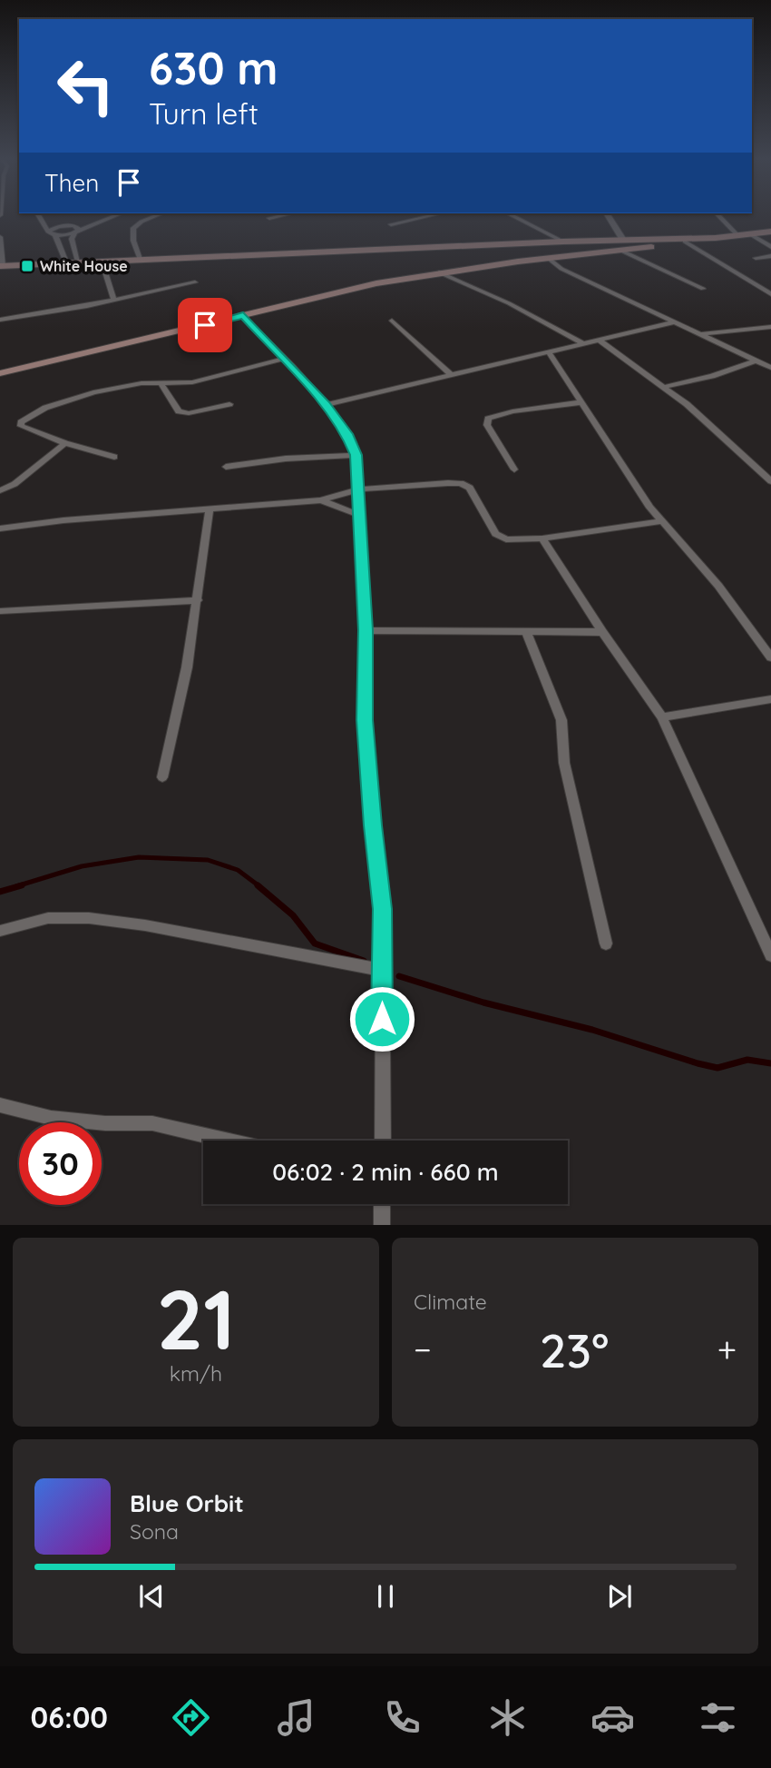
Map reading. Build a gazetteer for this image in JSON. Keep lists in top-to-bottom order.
{
  "places": {
    "transit": ["White House"]
  },
  "page": {
    "turn": ["630 m", "Turn left"],
    "then": "Then",
    "limit": "30",
    "trip": "06:02 · 2 min · 660 m",
    "tile": [
      ["21", "km/h"],
      "Climate"
    ],
    "heat": ["−", "23°", "+"],
    "song": ["Blue Orbit", "Sona"],
    "tabs": "06:00"
  }
}
